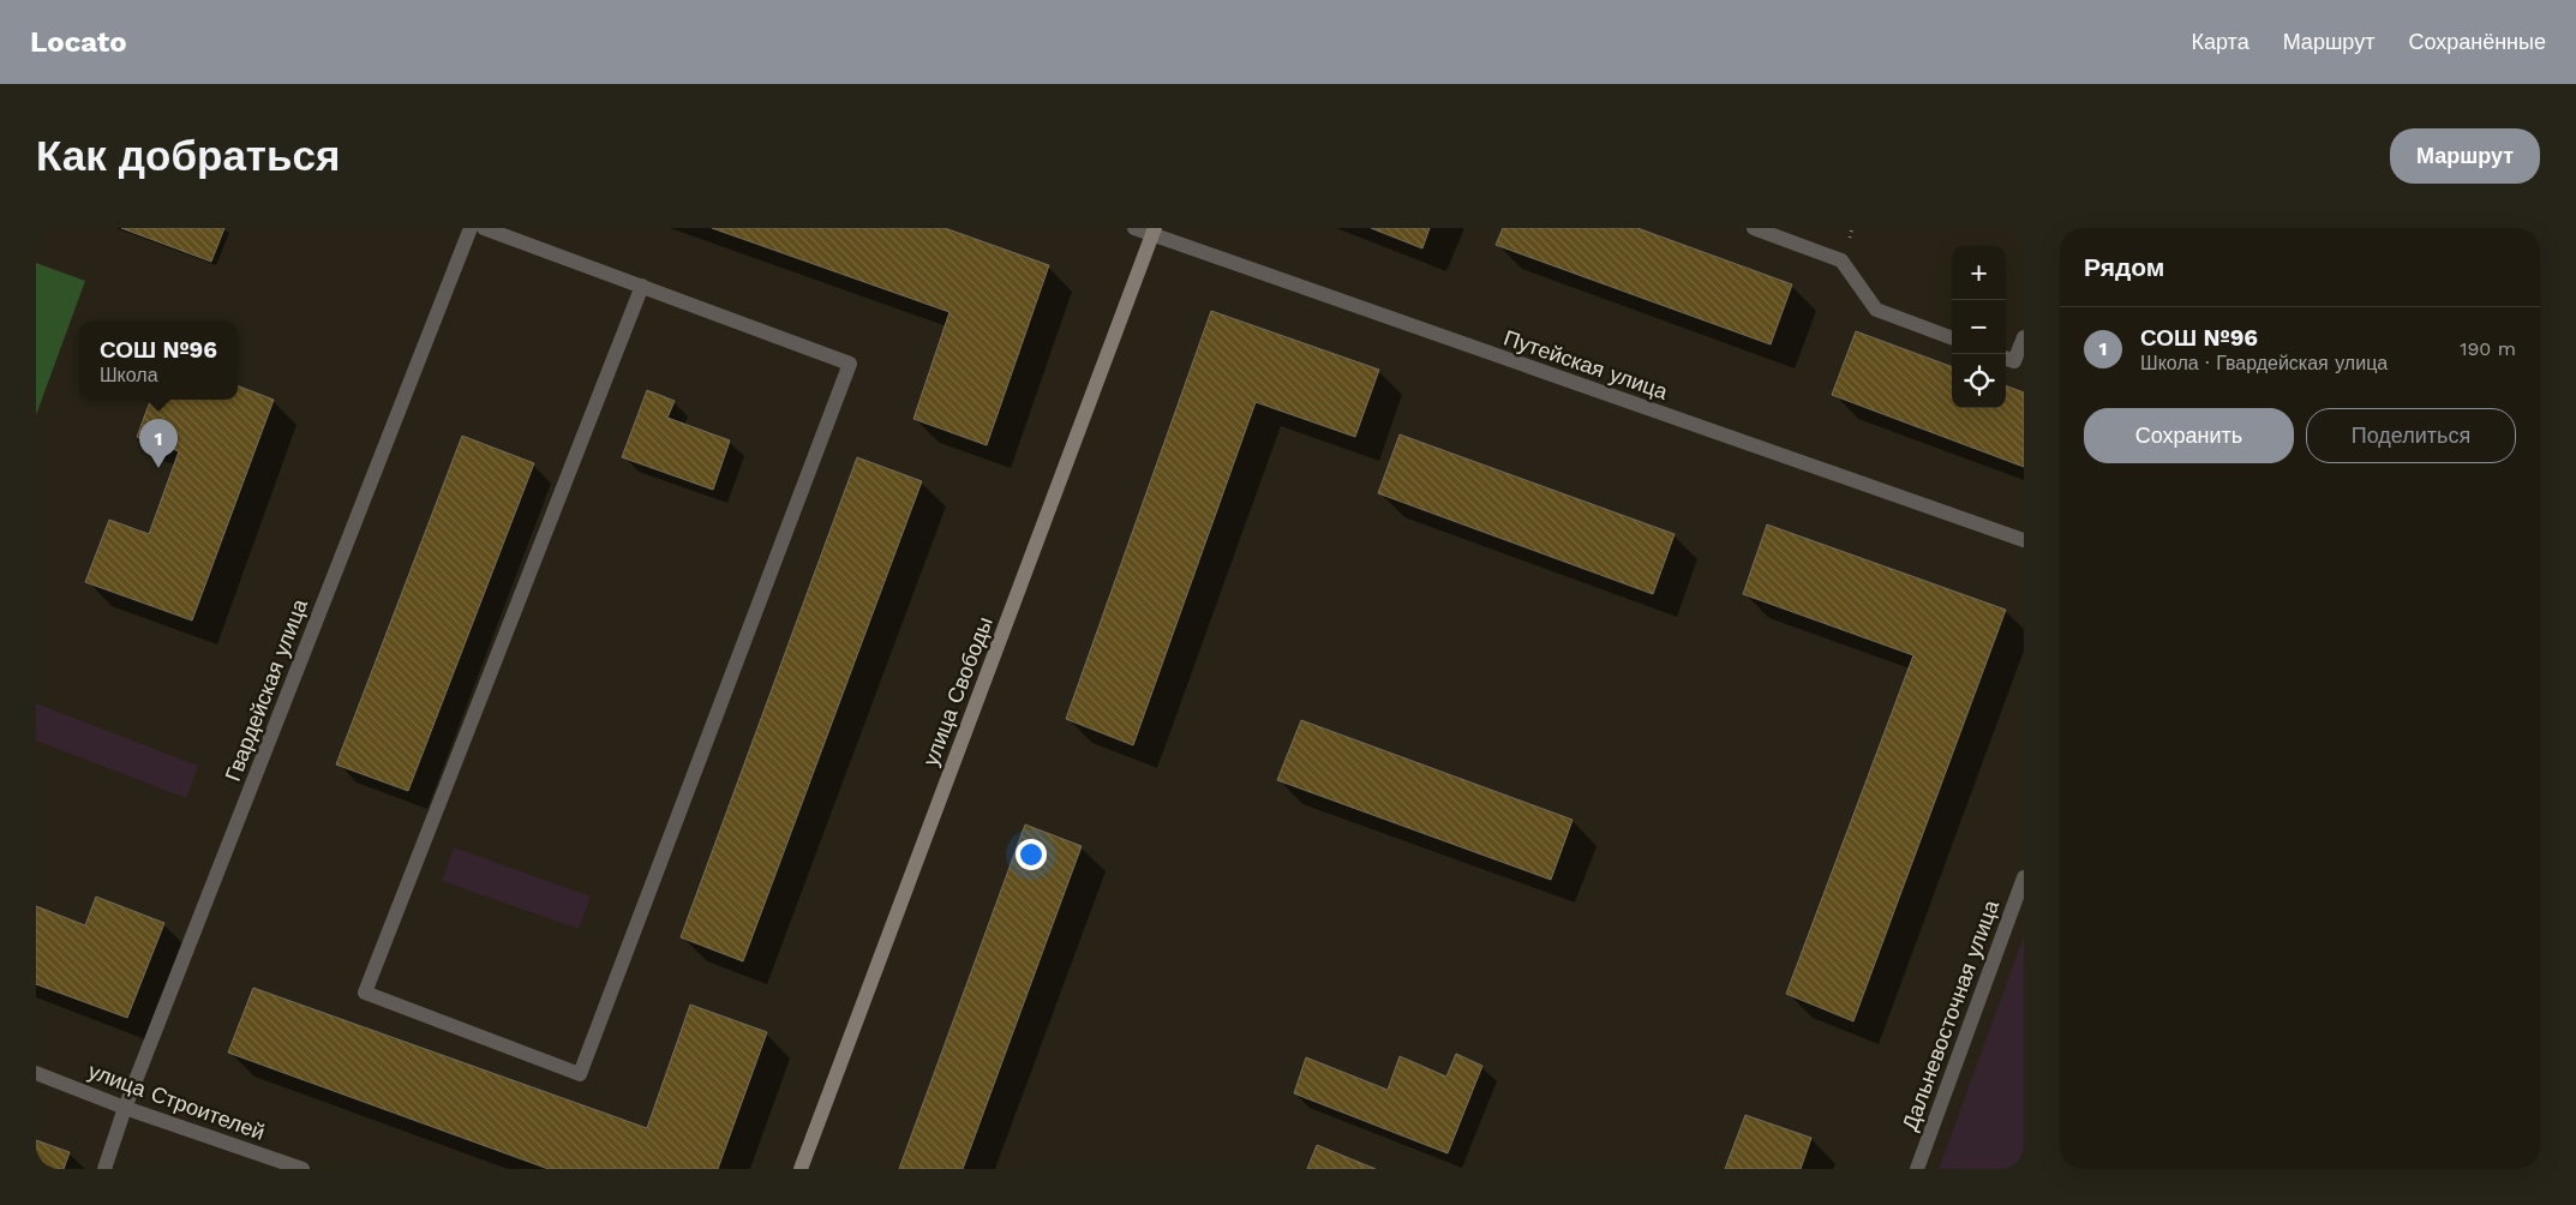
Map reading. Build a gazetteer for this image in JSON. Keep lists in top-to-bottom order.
{
  "streets": {
    "street": [
      "Путейская улица",
      "Гвардейская улица",
      "улица Свободы",
      "Дальневосточная улица",
      "улица Строителей"
    ]
  },
  "crossings": [
    ["Путейская улица", "улица Свободы"],
    ["Гвардейская улица", "улица Строителей"]
  ],
  "page": {
    "header": "Locato",
    "nav": ["Карта", "Маршрут", "Сохранённые"],
    "buttons": [
      "Маршрут",
      ["Сохранить", "Поделиться"]
    ],
    "title": "Как добраться",
    "heading": "Рядом",
    "map_buttons": ["+", "−"],
    "list": [
      {
        "mark": "1",
        "name": "СОШ №96",
        "note": "Школа · Гвардейская улица",
        "value": "190 m"
      }
    ],
    "popup": ["СОШ №96", "Школа"],
    "pins": "1"
  }
}
